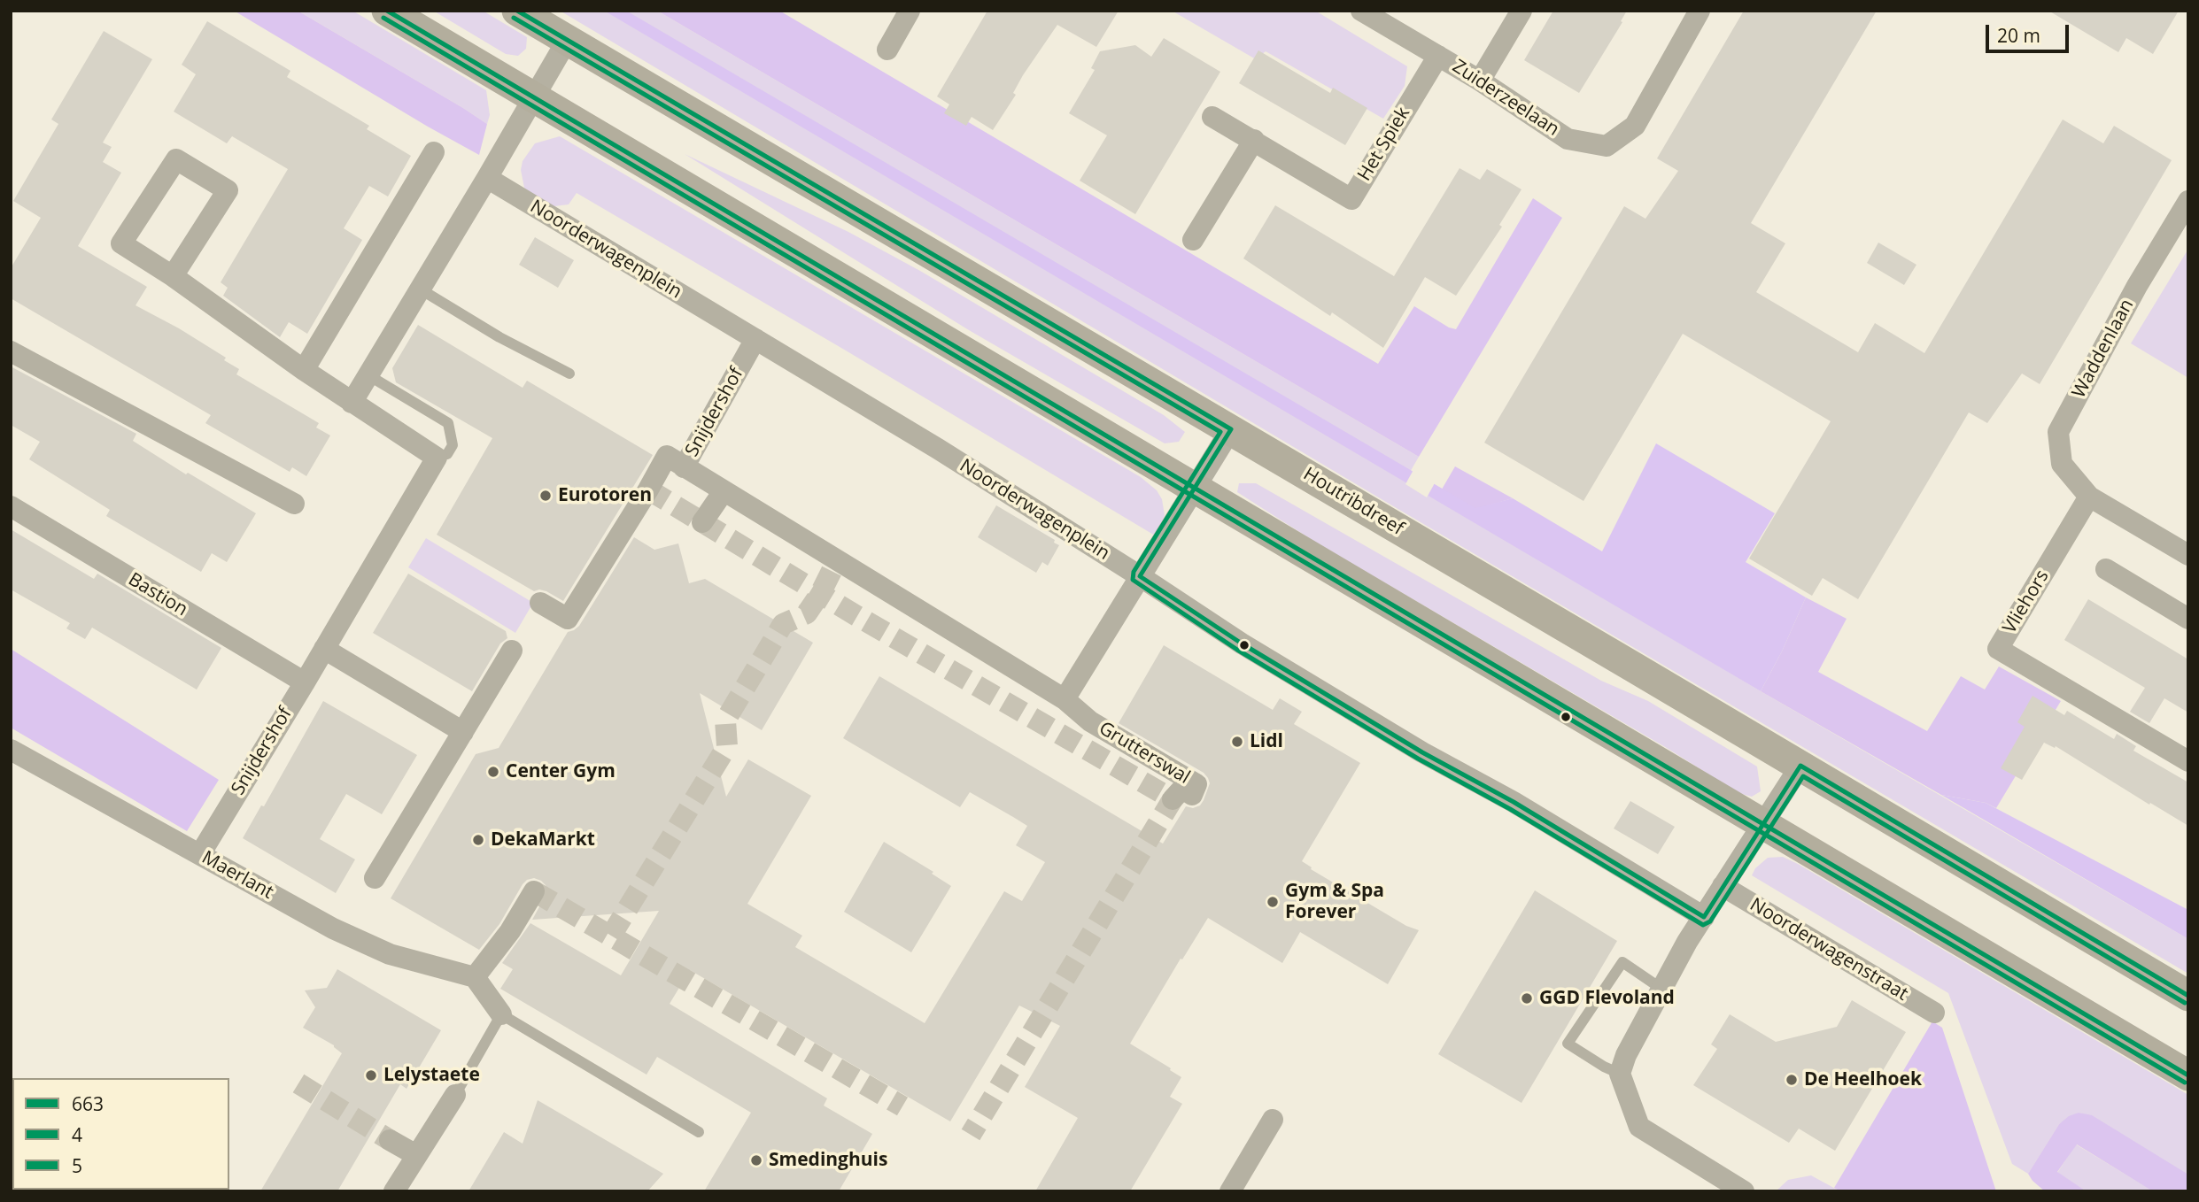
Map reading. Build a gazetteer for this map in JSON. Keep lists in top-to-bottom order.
{
  "streets": {
    "main road": ["Houtribdreef"],
    "street": [
      "Zuiderzeelaan",
      "Het Spiek",
      "Noorderwagenplein",
      "Waddenlaan",
      "Snijdershof",
      "Bastion",
      "Vliehors",
      "Grutterswal",
      "Maerlant",
      "Noorderwagenstraat"
    ]
  },
  "crossings": [
    ["Zuiderzeelaan", "Het Spiek"],
    ["Noorderwagenplein", "Snijdershof"],
    ["Waddenlaan", "Vliehors"],
    ["Snijdershof", "Bastion"],
    ["Snijdershof", "Maerlant"]
  ],
  "places": [
    "Eurotoren",
    "Lidl",
    "Center Gym",
    "DekaMarkt",
    "Gym & Spa Forever",
    "GGD Flevoland",
    "Lelystaete",
    "De Heelhoek",
    "Smedinghuis"
  ],
  "lines": ["transit line 663", "transit line 4", "transit line 5"],
  "legend": ["663", "4", "5"],
  "scale_bar": "20 m"
}
